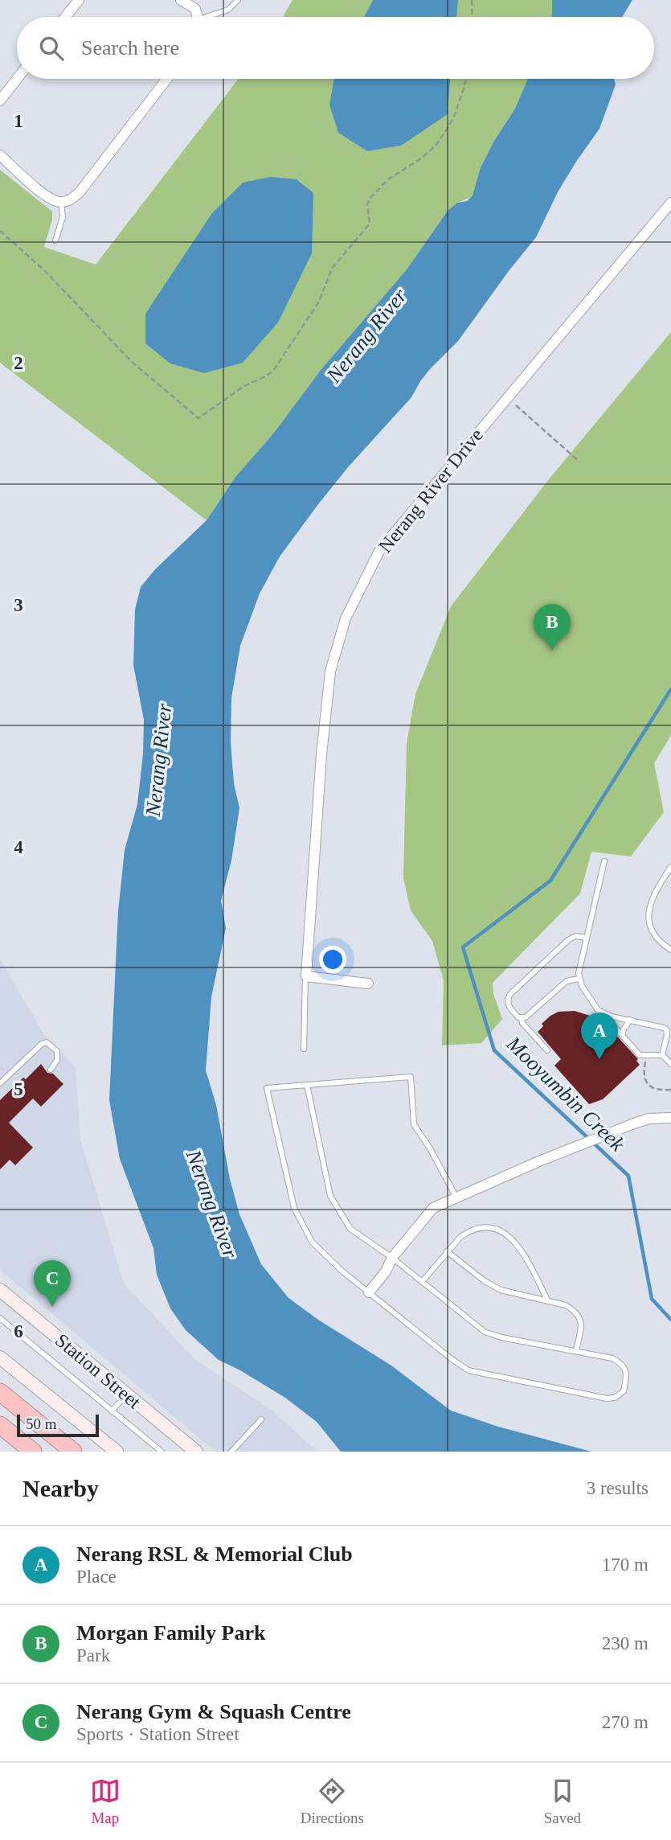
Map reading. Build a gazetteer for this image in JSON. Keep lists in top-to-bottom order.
{
  "streets": {
    "main road": ["Station Street"],
    "street": ["Nerang River Drive"]
  },
  "water": ["Nerang River", "Mooyumbin Creek"],
  "scale_bar": "50 m",
  "page": {
    "search": "Search here",
    "pins": ["B", "A", "C"],
    "scale": "50 m",
    "heading": ["Nearby", "3 results"],
    "list": [
      {
        "mark": "A",
        "name": "Nerang RSL & Memorial Club",
        "note": "Place",
        "value": "170 m"
      },
      {
        "mark": "B",
        "name": "Morgan Family Park",
        "note": "Park",
        "value": "230 m"
      },
      {
        "mark": "C",
        "name": "Nerang Gym & Squash Centre",
        "note": "Sports · Station Street",
        "value": "270 m"
      }
    ],
    "nav": ["Map", "Directions", "Saved"]
  },
  "grid": {
    "rows": [
      "1",
      "2",
      "3",
      "4",
      "5",
      "6"
    ]
  }
}
